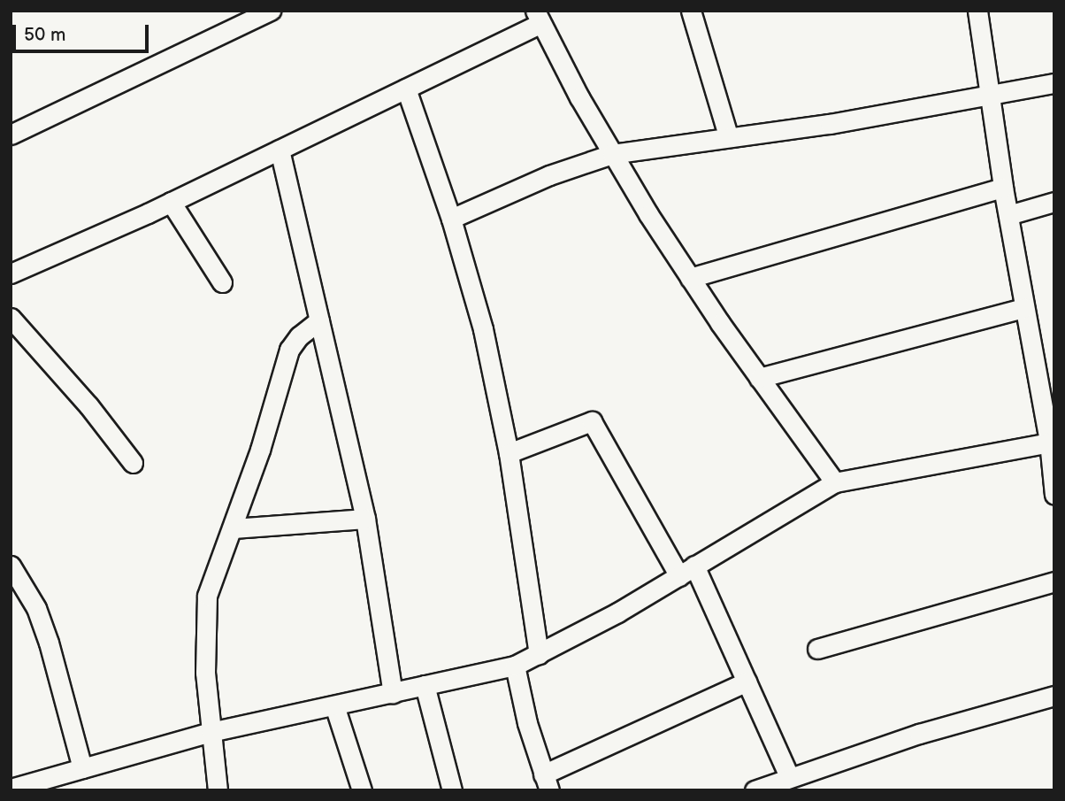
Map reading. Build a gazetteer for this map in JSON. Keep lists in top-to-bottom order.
{
  "scale_bar": "50 m"
}
